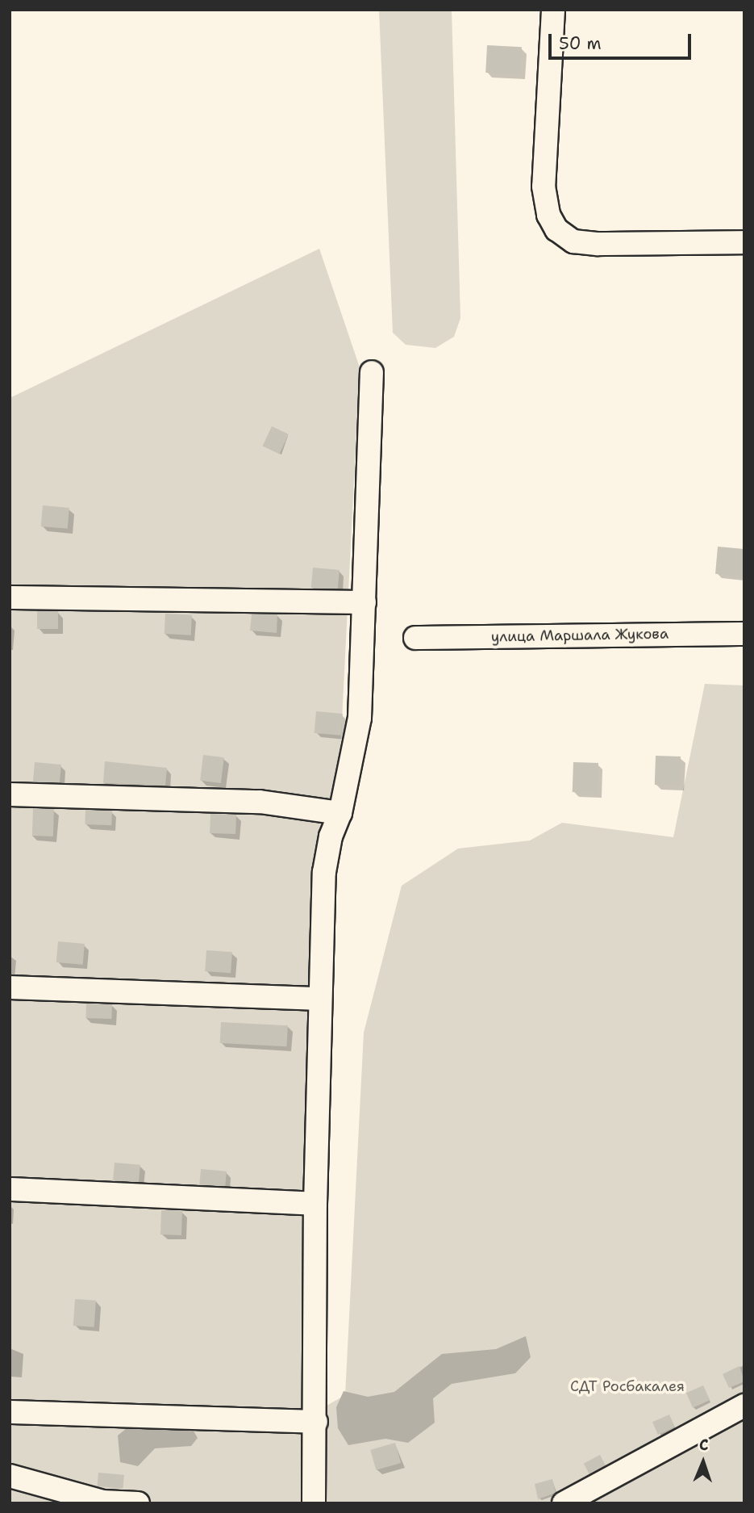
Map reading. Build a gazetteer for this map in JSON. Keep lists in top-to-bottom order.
{
  "streets": {
    "street": ["улица Маршала Жукова"]
  },
  "parks": ["СДТ Росбакалея"],
  "scale_bar": "50 m",
  "north": "top"
}
